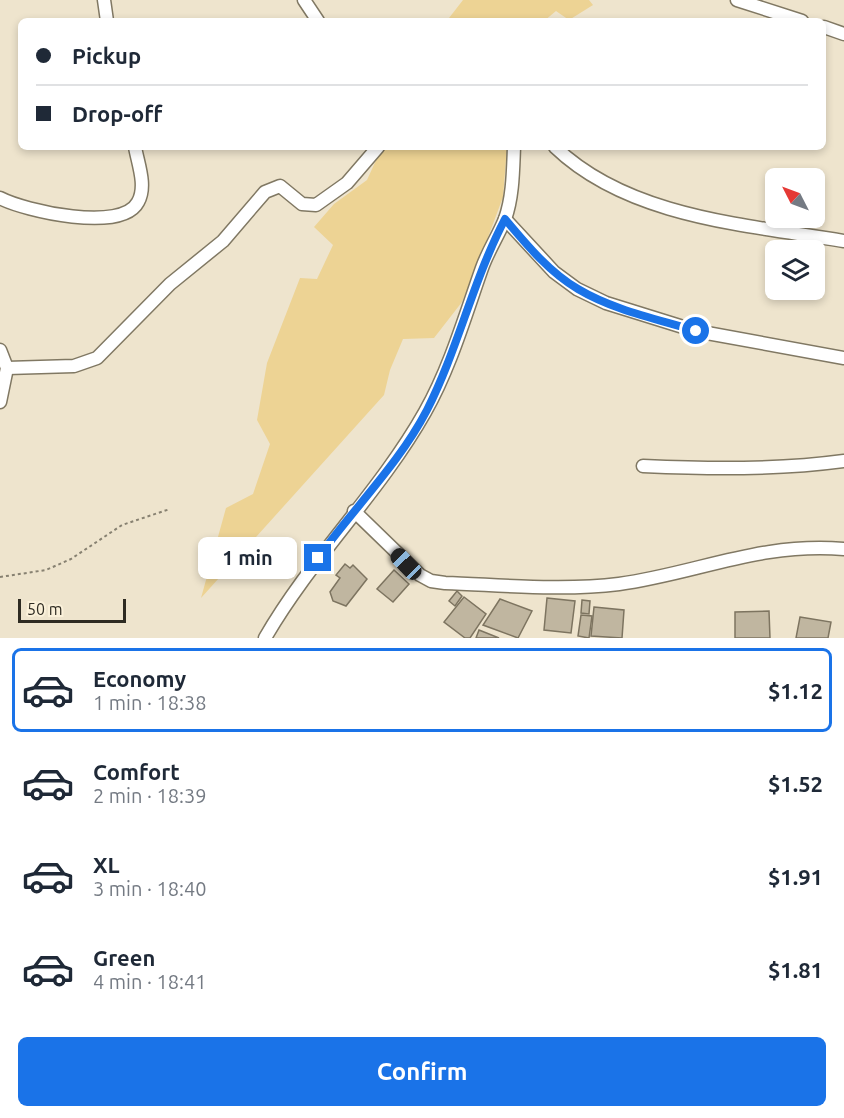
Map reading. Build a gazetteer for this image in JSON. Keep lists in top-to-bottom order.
{
  "scale_bar": "50 m",
  "north": "top left",
  "page": {
    "banner": ["Pickup", "Drop-off"],
    "bubble": "1 min",
    "scale": "50 m",
    "list": [
      {
        "name": "Economy",
        "note": "1 min · 18:38",
        "value": "$1.12"
      },
      {
        "name": "Comfort",
        "note": "2 min · 18:39",
        "value": "$1.52"
      },
      {
        "name": "XL",
        "note": "3 min · 18:40",
        "value": "$1.91"
      },
      {
        "name": "Green",
        "note": "4 min · 18:41",
        "value": "$1.81"
      }
    ],
    "buttons": "Confirm"
  }
}
